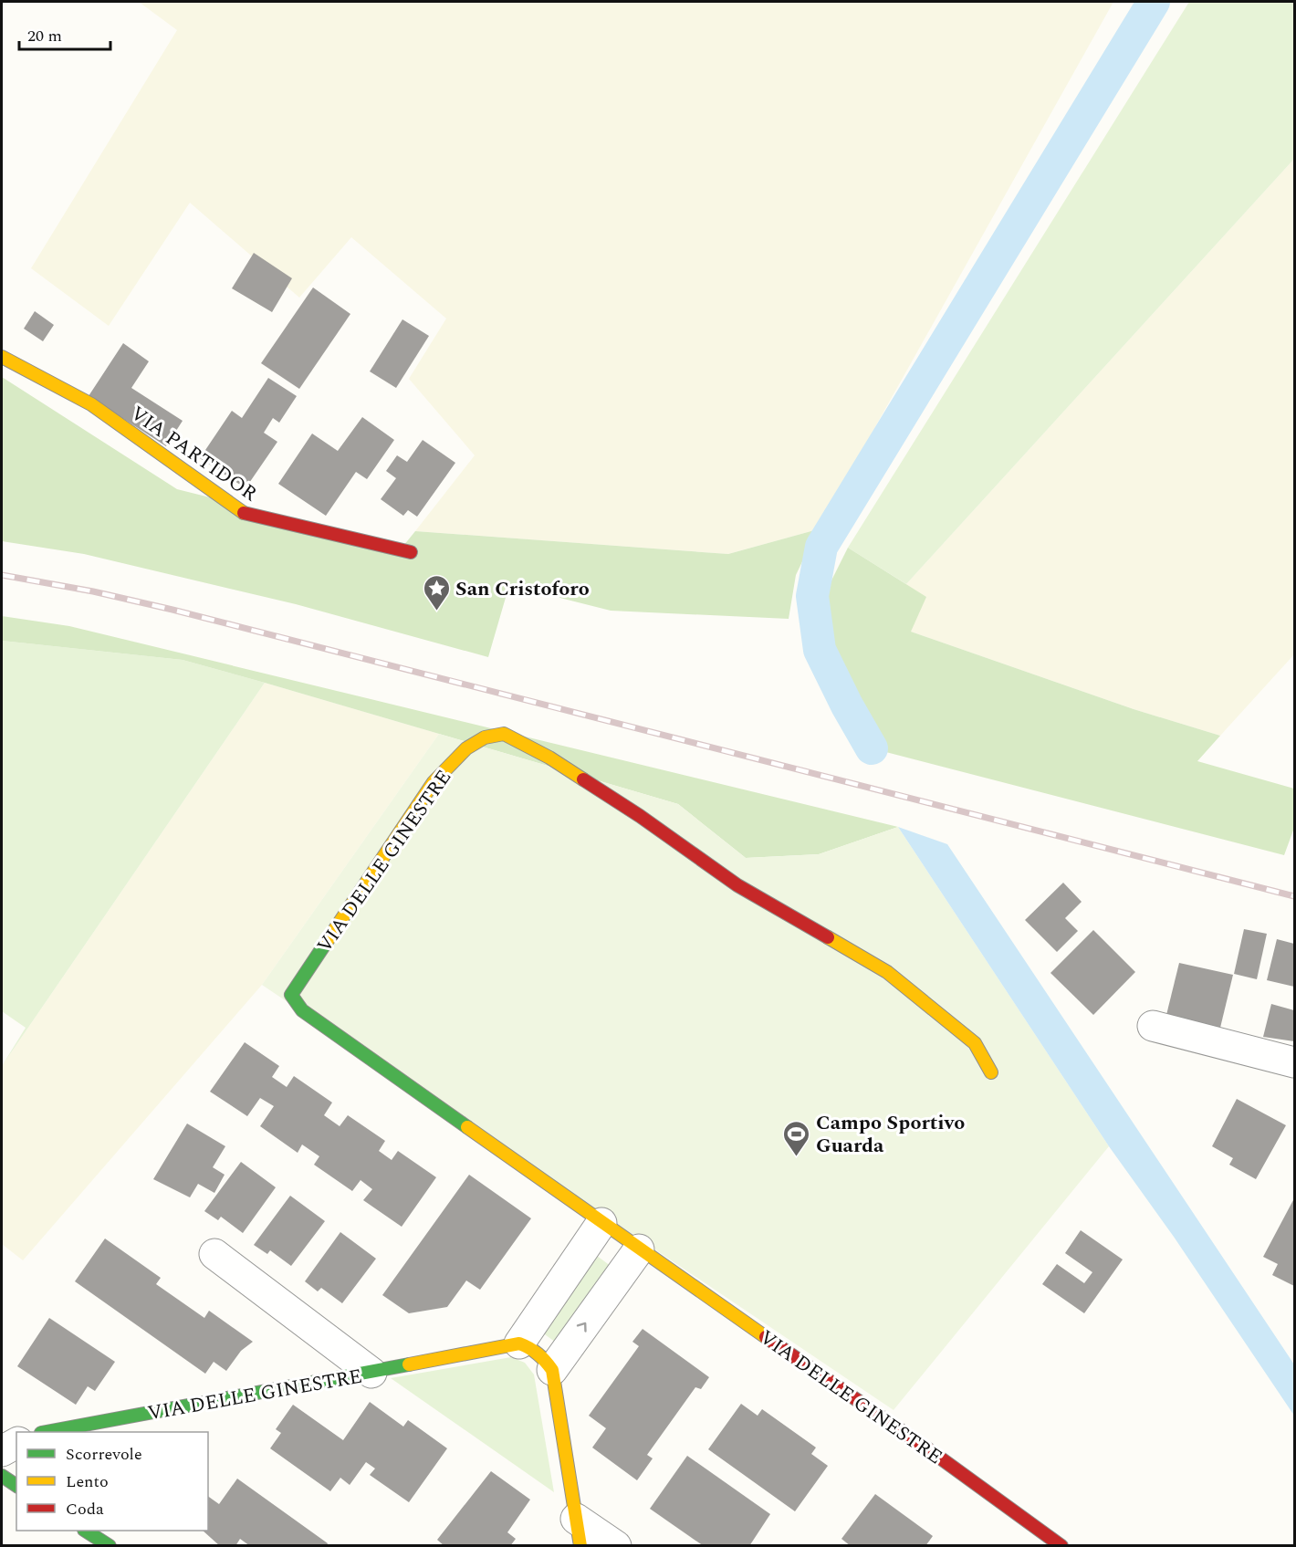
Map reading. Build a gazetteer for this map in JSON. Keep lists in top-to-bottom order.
{
  "streets": {
    "street": ["VIA PARTIDOR", "VIA DELLE GINESTRE"]
  },
  "places": {
    "place": ["San Cristoforo"],
    "sports": ["Campo Sportivo Guarda"]
  },
  "legend": ["Scorrevole", "Lento", "Coda"],
  "scale_bar": "20 m"
}
